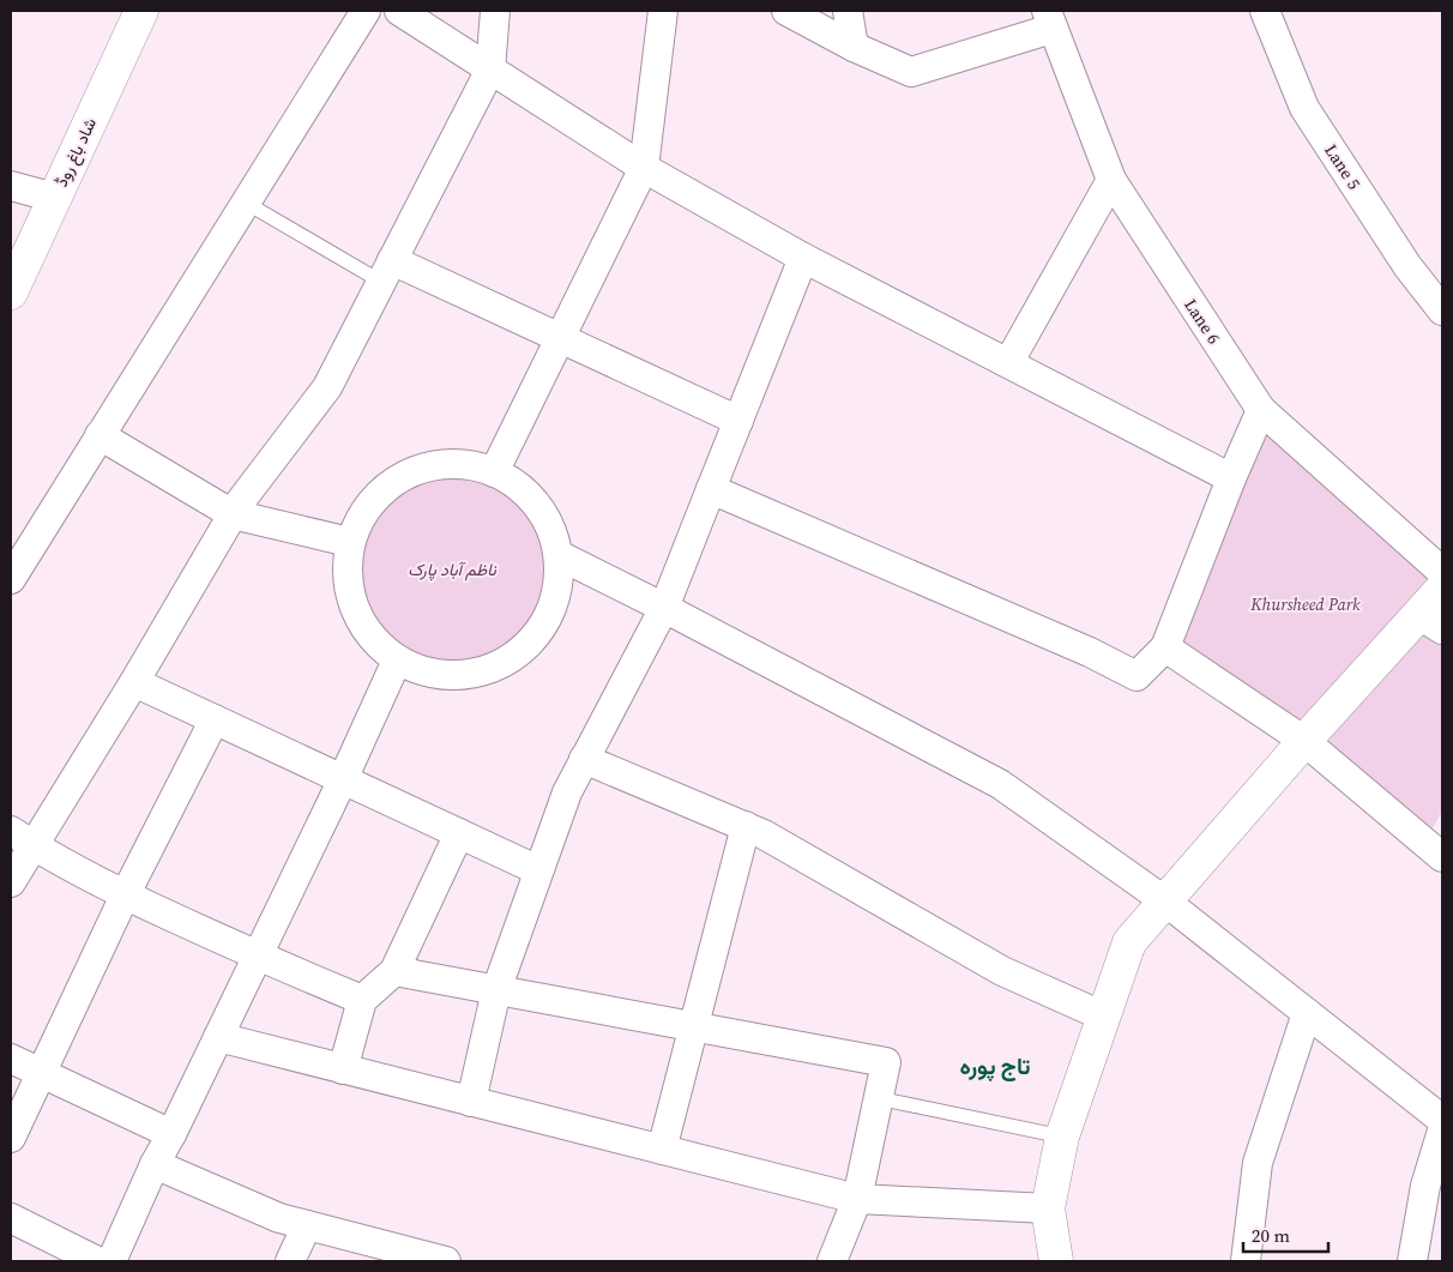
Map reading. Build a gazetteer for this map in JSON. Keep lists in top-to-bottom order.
{
  "streets": {
    "street": ["شاد باغ روڈ", "Lane 5", "Lane 6"]
  },
  "districts": ["تاج پورہ"],
  "parks": ["ناظم آباد پارک", "Khursheed Park"],
  "scale_bar": "20 m"
}
